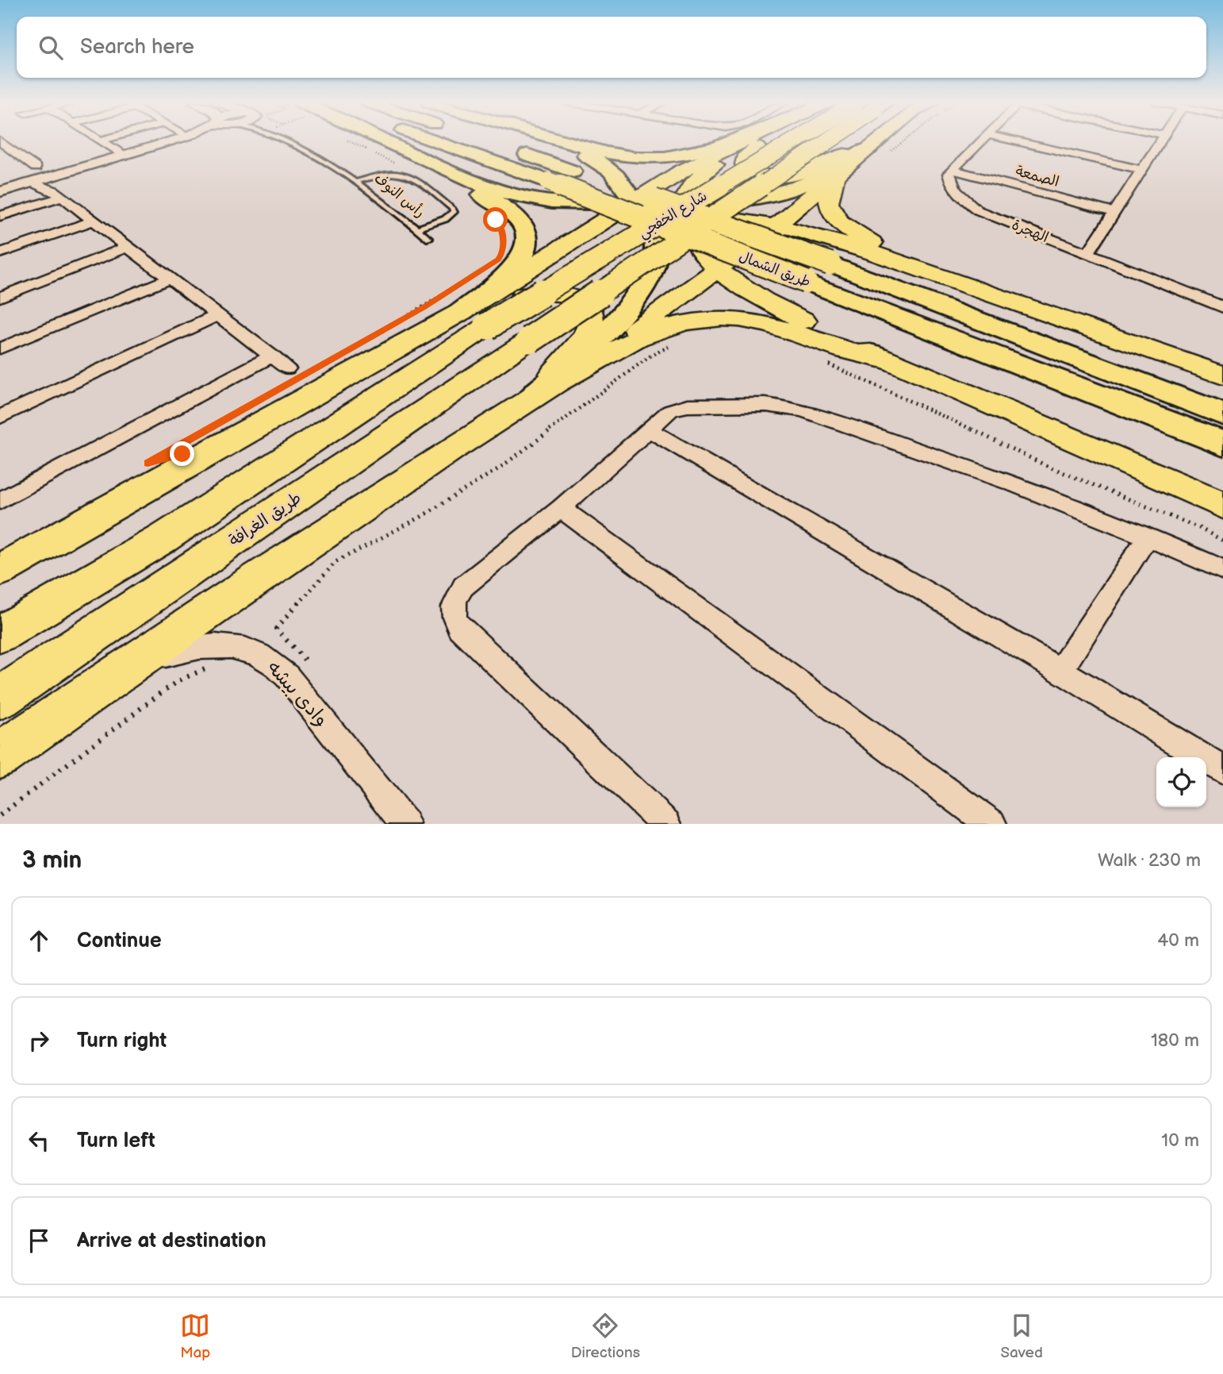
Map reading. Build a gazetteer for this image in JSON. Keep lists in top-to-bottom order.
{
  "streets": {
    "highway": ["شارع الخفجي", "طريق الشمال", "طريق الغرافة"],
    "street": ["الصمعة", "الهجرة", "وادى بيشه"],
    "lane": ["رأس النوف"]
  },
  "crossings": [
    ["الصمعة", "الهجرة"],
    ["شارع الخفجي", "طريق الغرافة"]
  ],
  "page": {
    "search": "Search here",
    "heading": ["3 min", "Walk · 230 m"],
    "list": [
      ["Continue", "40 m"],
      ["Turn right", "180 m"],
      ["Turn left", "10 m"],
      "Arrive at destination"
    ],
    "nav": ["Map", "Directions", "Saved"]
  }
}
